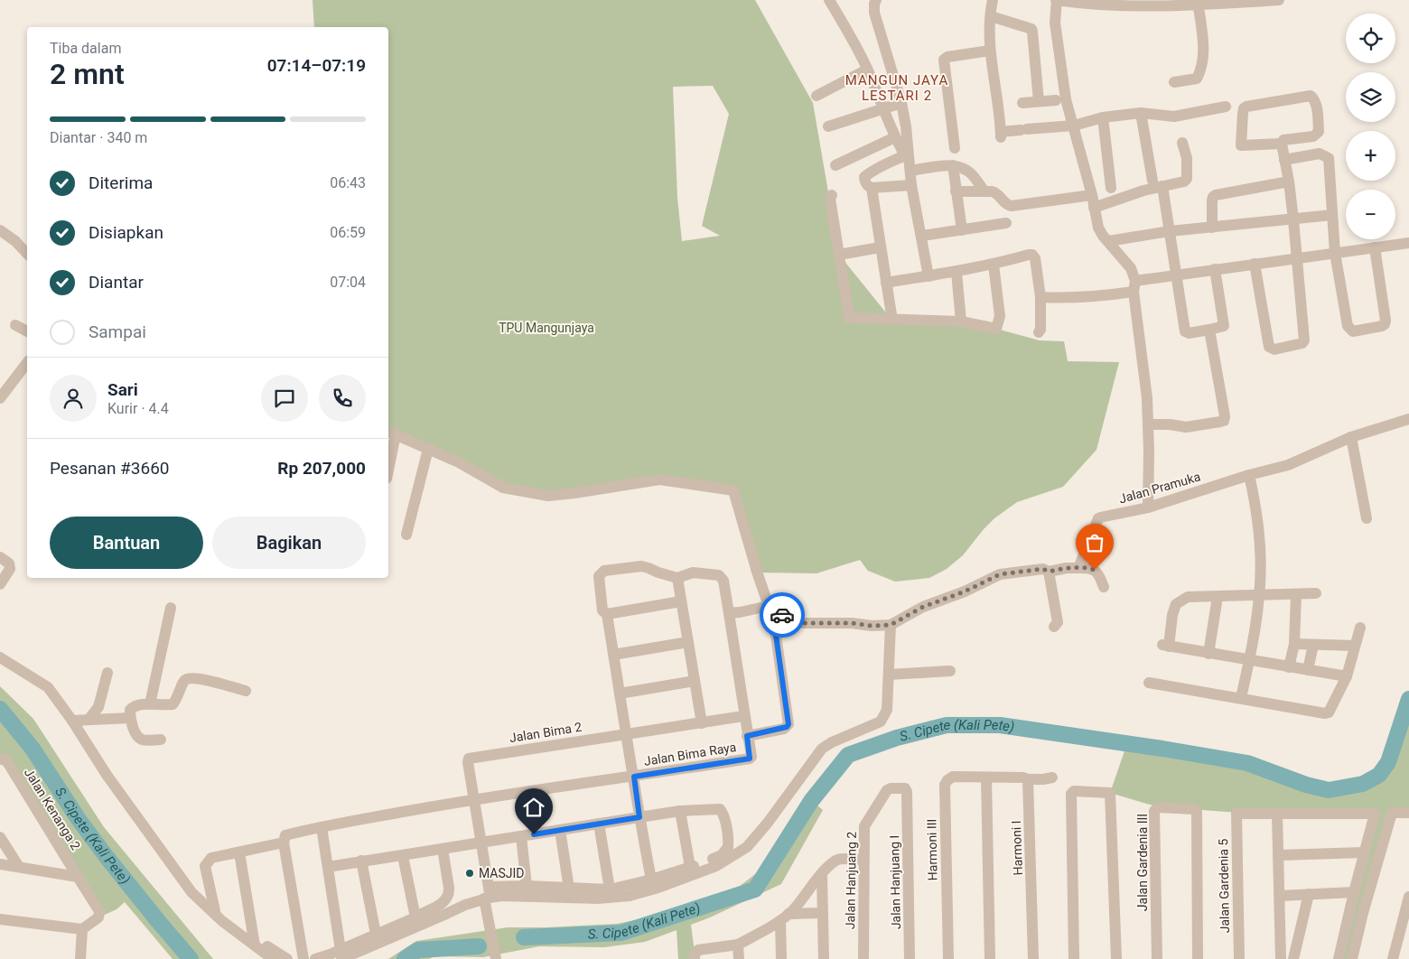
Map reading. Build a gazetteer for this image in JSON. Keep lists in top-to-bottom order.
{
  "streets": {
    "street": [
      "Jalan Pramuka",
      "Jalan Bima 2",
      "Jalan Bima Raya",
      "Jalan Kenanga 2",
      "Harmoni I",
      "Harmoni III",
      "Jalan Gardenia III",
      "Jalan Hanjuang 2",
      "Jalan Hanjuang I",
      "Jalan Gardenia 5"
    ]
  },
  "crossings": [
    ["Jalan Bima 2", "Jalan Bima Raya"],
    ["Jalan Hanjuang 2", "Jalan Hanjuang I"]
  ],
  "districts": ["MANGUN JAYA LESTARI 2"],
  "water": ["S. Cipete (Kali Pete)"],
  "parks": ["TPU Mangunjaya"],
  "places": ["MASJID"],
  "page": {
    "map_buttons": ["+", "−"],
    "heading": ["2 mnt", "Tiba dalam", "07:14–07:19"],
    "panel": [
      "Sari",
      "Kurir · 4.4",
      "Pesanan #3660",
      "Rp 207,000"
    ],
    "bar": "Diantar · 340 m",
    "list": [
      ["Diterima", "06:43"],
      ["Disiapkan", "06:59"],
      ["Diantar", "07:04"],
      "Sampai"
    ],
    "buttons": ["Bantuan", "Bagikan"]
  }
}
